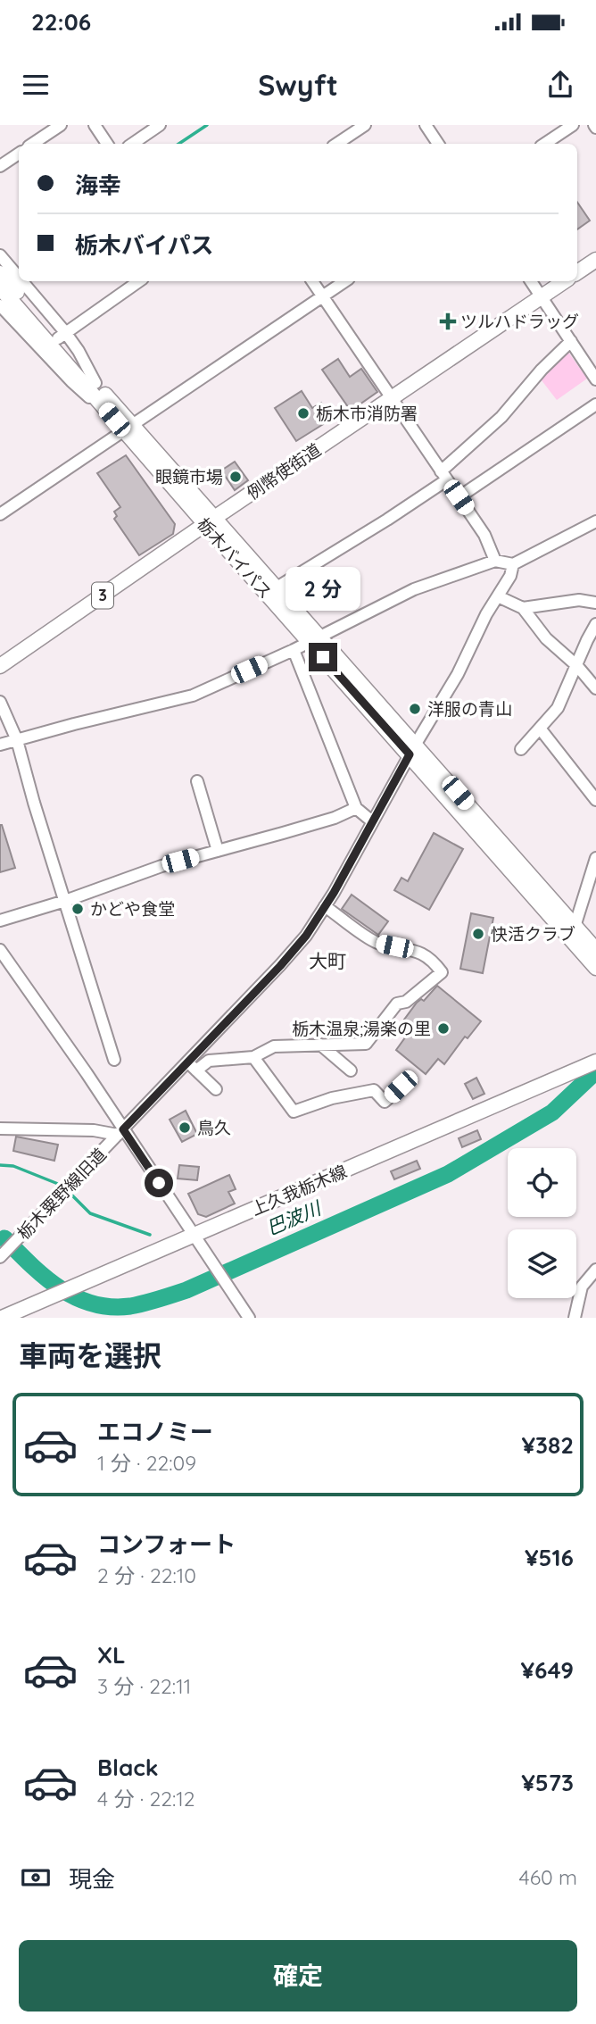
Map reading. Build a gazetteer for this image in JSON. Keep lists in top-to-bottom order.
{
  "streets": {
    "main road": [
      "例幣使街道",
      "栃木バイパス",
      "3",
      "上久我栃木線"
    ],
    "street": ["栃木粟野線旧道"]
  },
  "crossings": [
    ["例幣使街道", "栃木バイパス"],
    ["栃木バイパス", "栃木粟野線旧道"]
  ],
  "districts": ["大町"],
  "water": ["巴波川"],
  "places": {
    "health": ["ツルハドラッグ"],
    "other": [
      "栃木市消防署",
      "眼鏡市場",
      "洋服の青山",
      "かどや食堂",
      "快活クラブ",
      "栃木温泉;湯楽の里",
      "鳥久"
    ]
  },
  "page": {
    "status": "22:06",
    "header": "Swyft",
    "banner": ["海幸", "栃木バイパス"],
    "bubble": "2 分",
    "heading": "車両を選択",
    "list": [
      {
        "name": "エコノミー",
        "note": "1 分 · 22:09",
        "value": "¥382"
      },
      {
        "name": "コンフォート",
        "note": "2 分 · 22:10",
        "value": "¥516"
      },
      {
        "name": "XL",
        "note": "3 分 · 22:11",
        "value": "¥649"
      },
      {
        "name": "Black",
        "note": "4 分 · 22:12",
        "value": "¥573"
      }
    ],
    "pay": ["現金", "460 m"],
    "buttons": "確定"
  }
}
